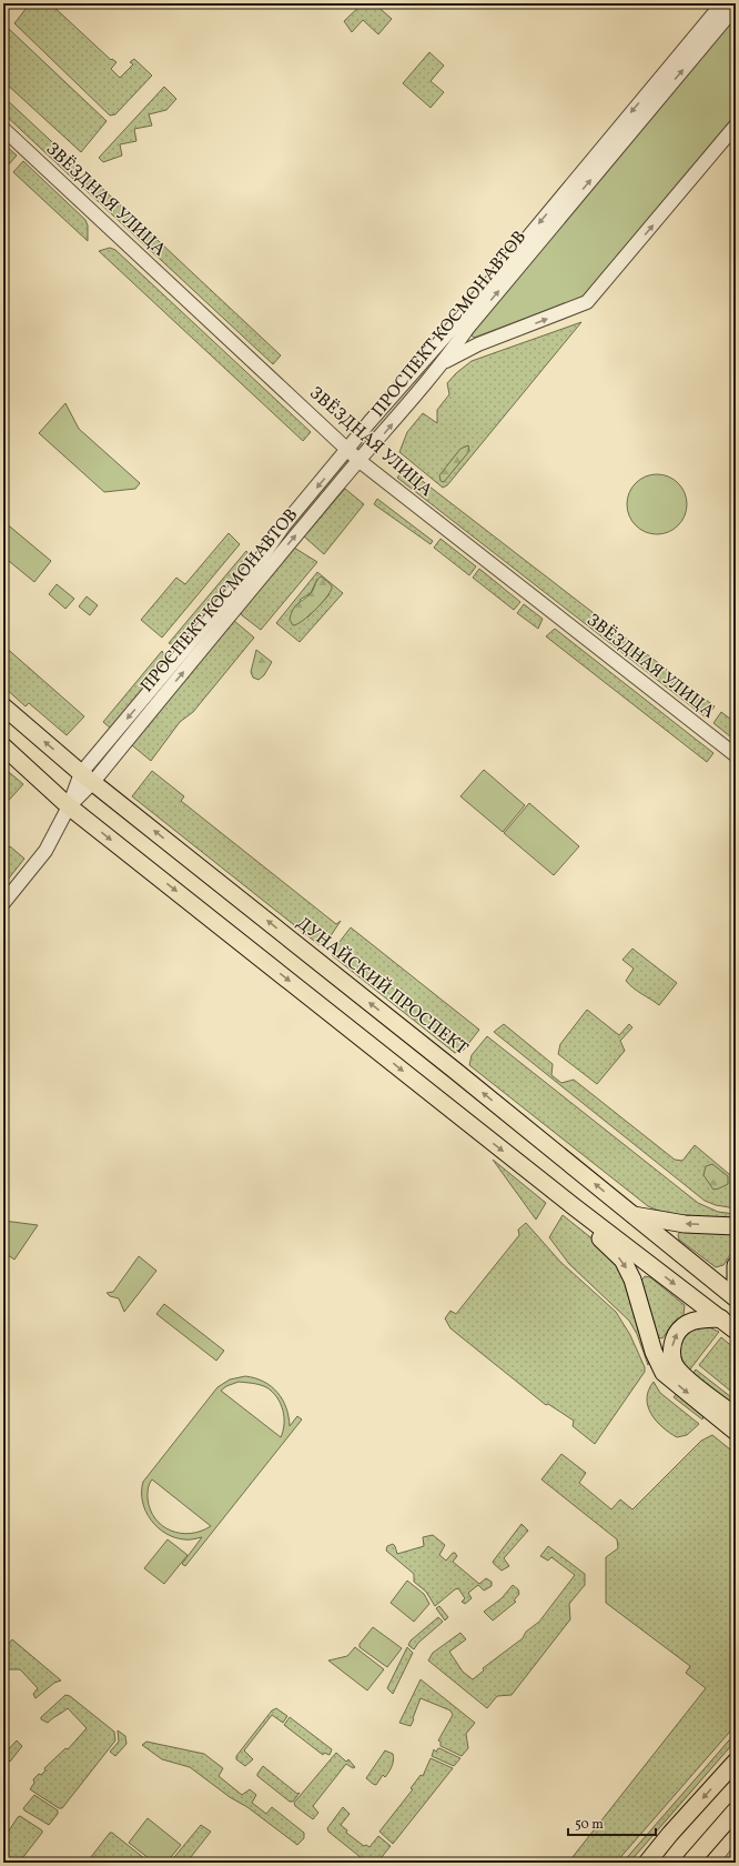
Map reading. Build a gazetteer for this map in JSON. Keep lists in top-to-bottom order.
{
  "streets": {
    "main road": ["ДУНАЙСКИЙ ПРОСПЕКТ"],
    "street": ["ЗВЁЗДНАЯ УЛИЦА", "ПРОСПЕКТ КОСМОНАВТОВ"]
  },
  "crossings": [
    ["ЗВЁЗДНАЯ УЛИЦА", "ПРОСПЕКТ КОСМОНАВТОВ"],
    ["ПРОСПЕКТ КОСМОНАВТОВ", "ДУНАЙСКИЙ ПРОСПЕКТ"]
  ],
  "scale_bar": "50 m"
}
